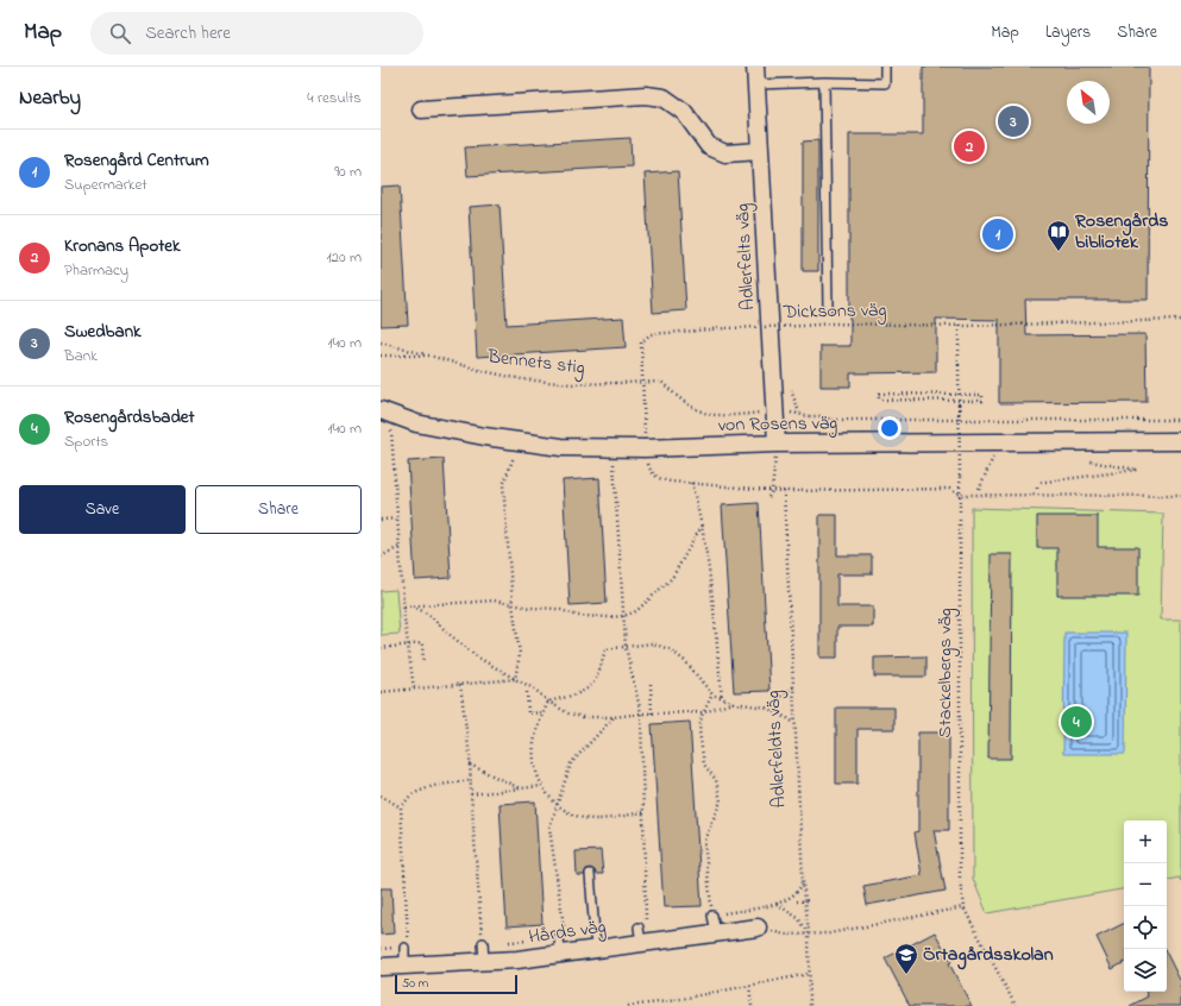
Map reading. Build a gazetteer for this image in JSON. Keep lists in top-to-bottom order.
{
  "streets": {
    "street": ["Adlerfelts väg", "von Rosens väg", "Hårds väg"],
    "path": [
      "Dicksons väg",
      "Bennets stig",
      "Stackelbergs väg",
      "Adlerfeldts väg"
    ]
  },
  "crossings": [
    ["Adlerfelts väg", "von Rosens väg"],
    ["Dicksons väg", "Bennets stig"],
    ["Dicksons väg", "Stackelbergs väg"],
    ["Stackelbergs väg", "Adlerfeldts väg"]
  ],
  "places": {
    "library": ["Rosengårds bibliotek"],
    "school or university": ["Örtagårdsskolan"]
  },
  "scale_bar": "50 m",
  "north": "top left",
  "page": {
    "header": "Map",
    "search": "Search here",
    "nav": ["Map", "Layers", "Share"],
    "heading": ["Nearby", "4 results"],
    "pins": [
      "3",
      "2",
      "1",
      "4"
    ],
    "list": [
      {
        "mark": "1",
        "name": "Rosengård Centrum",
        "note": "Supermarket",
        "value": "90 m"
      },
      {
        "mark": "2",
        "name": "Kronans Apotek",
        "note": "Pharmacy",
        "value": "120 m"
      },
      {
        "mark": "3",
        "name": "Swedbank",
        "note": "Bank",
        "value": "140 m"
      },
      {
        "mark": "4",
        "name": "Rosengårdsbadet",
        "note": "Sports",
        "value": "140 m"
      }
    ],
    "buttons": ["Save", "Share"],
    "map_buttons": ["+", "−"],
    "scale": "50 m"
  }
}
